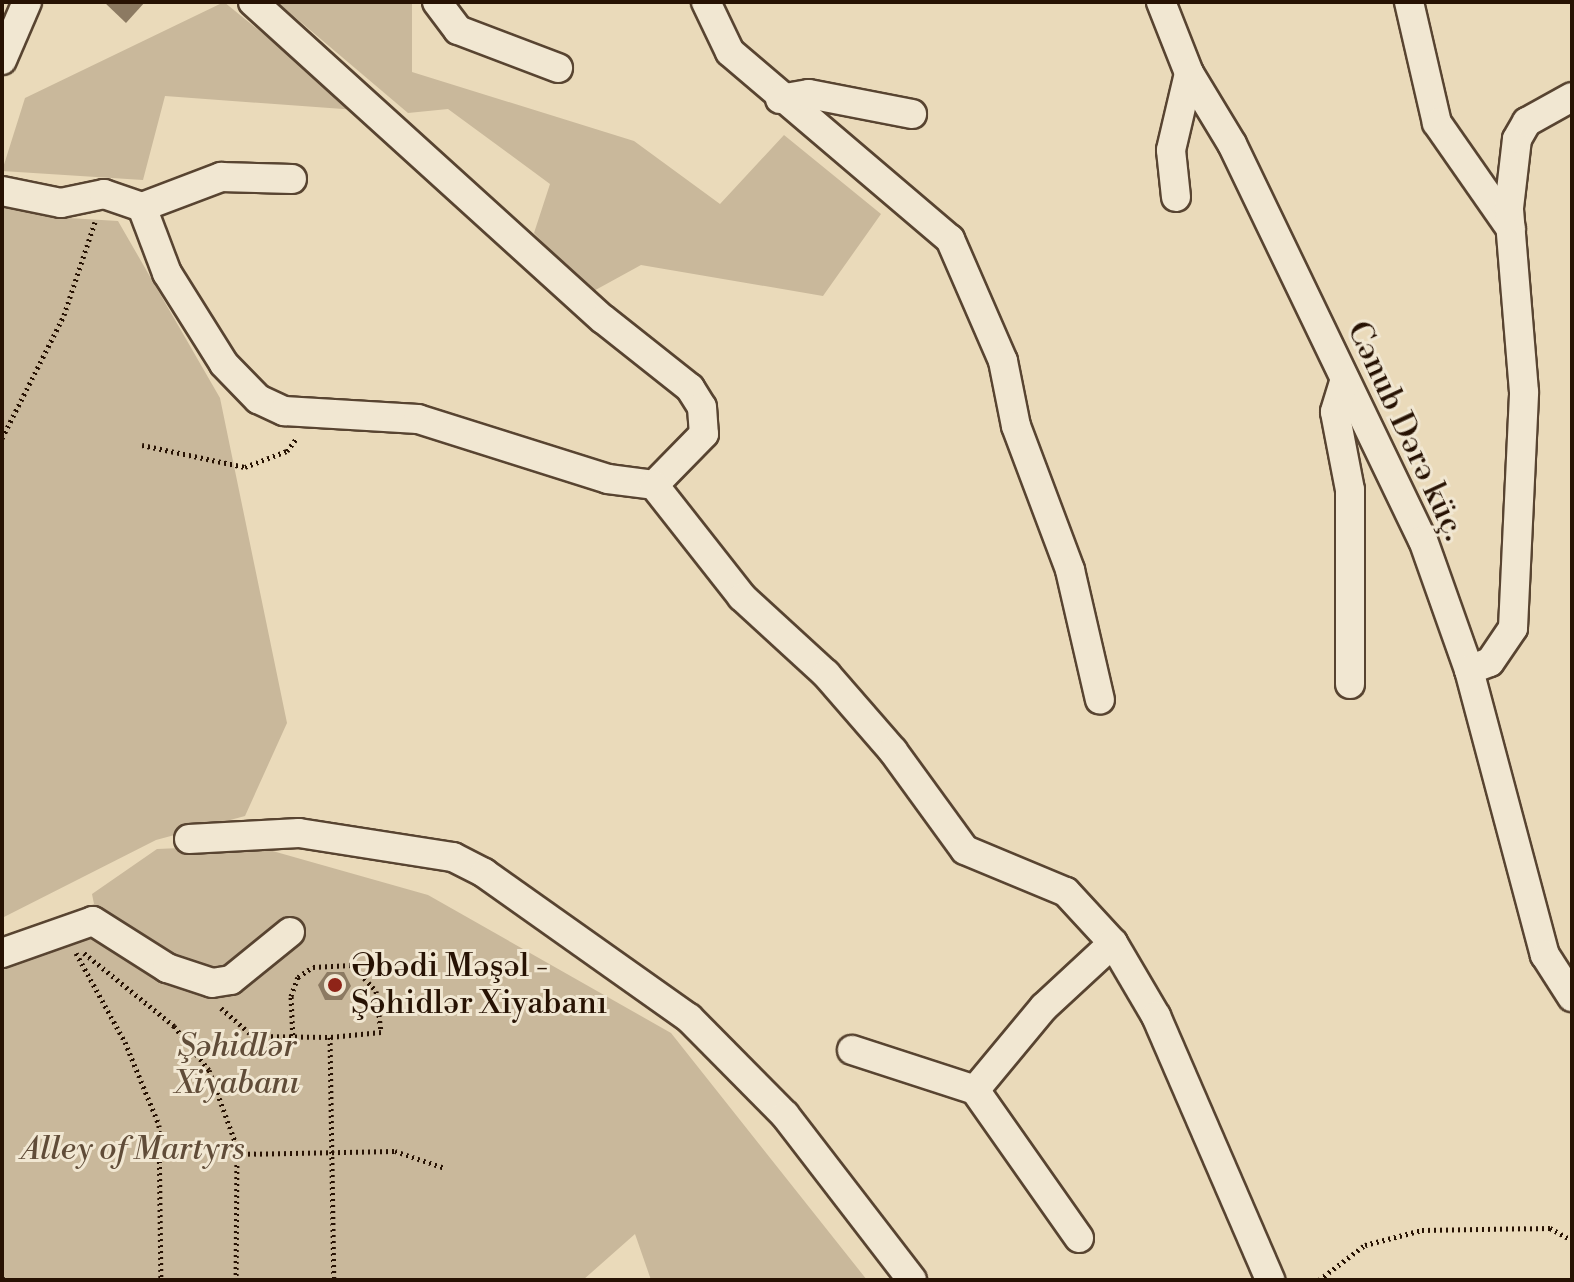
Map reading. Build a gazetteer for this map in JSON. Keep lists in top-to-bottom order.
{
  "streets": {
    "street": ["Cənub Dərə küç."]
  },
  "parks": ["Şəhidlər Xiyabanı", "Alley of Martyrs"],
  "places": ["Əbədi Məşəl - Şəhidlər Xiyabanı"]
}
